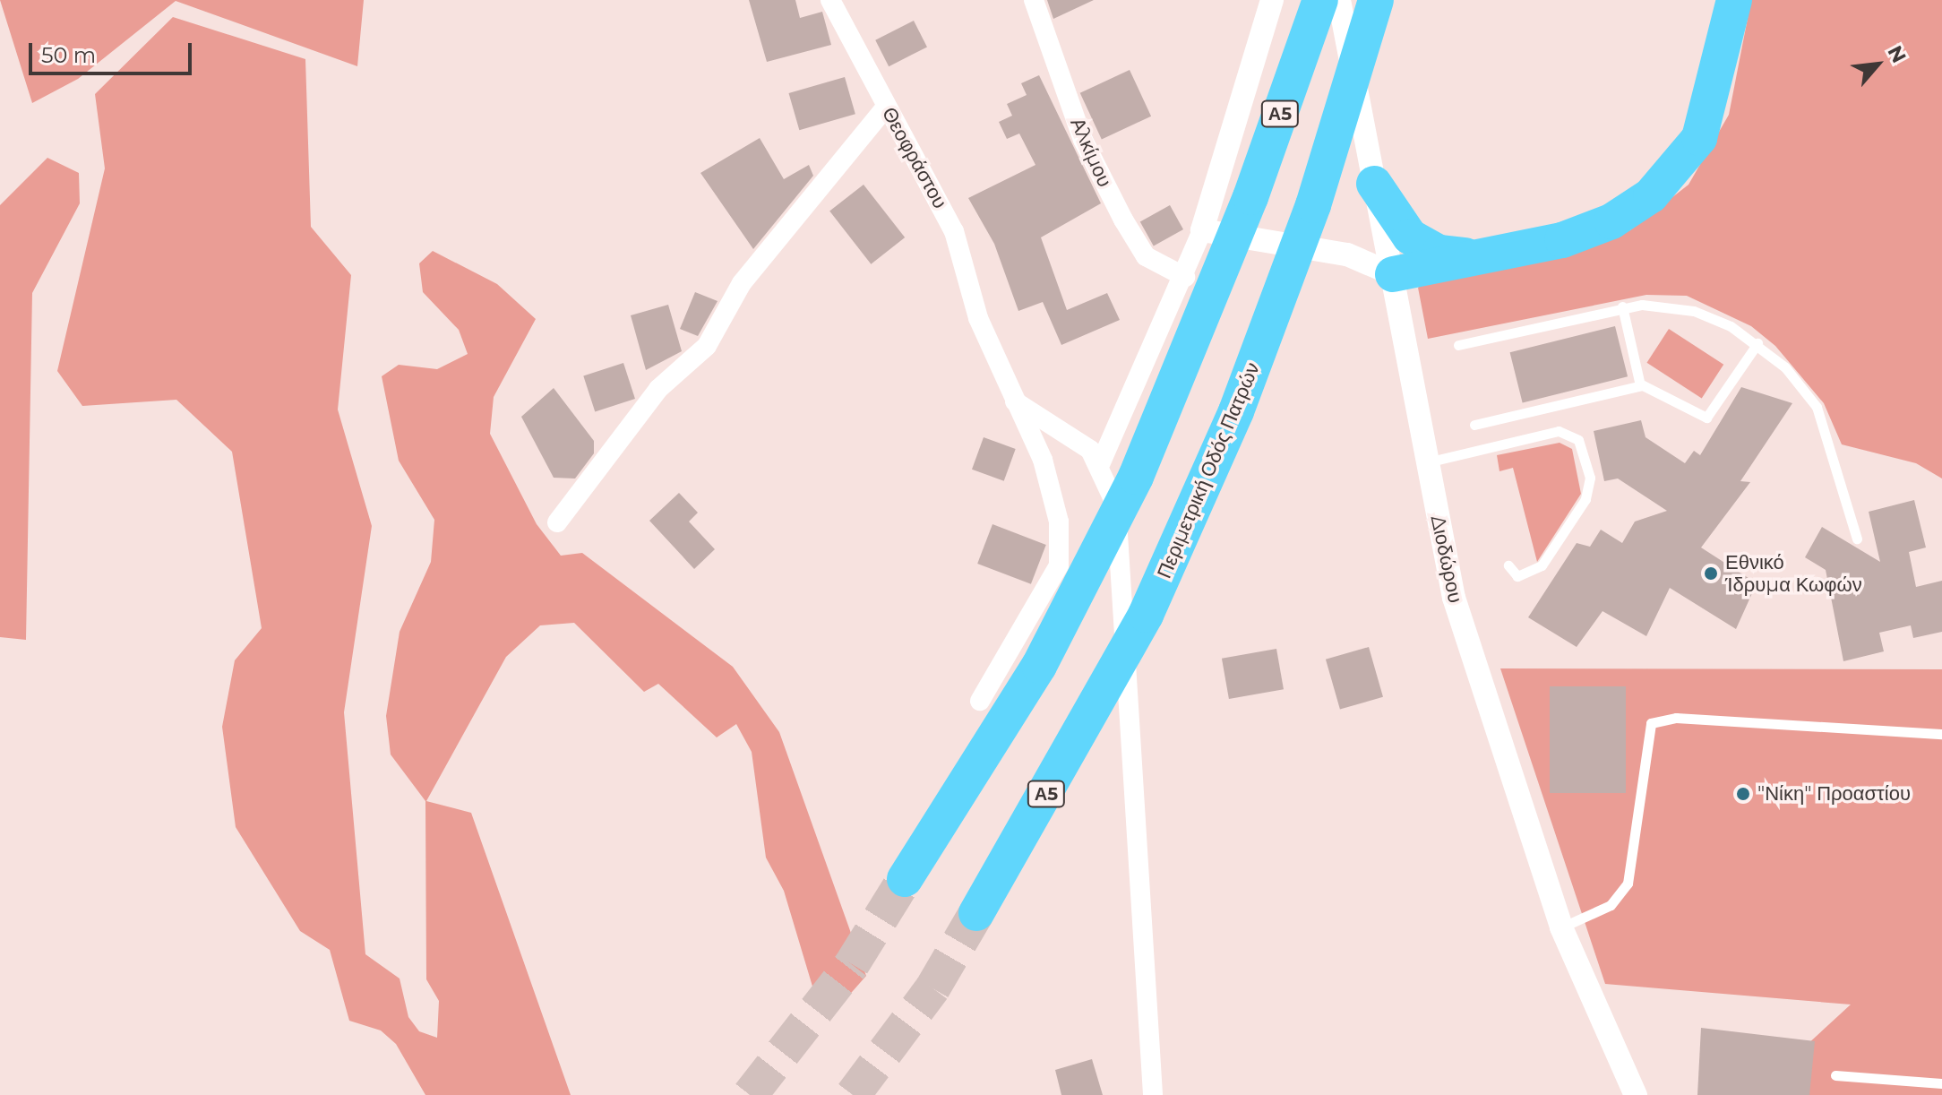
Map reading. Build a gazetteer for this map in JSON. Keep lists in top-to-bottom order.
{
  "streets": {
    "highway": ["Α5", "Περιμετρική Οδός Πατρών"],
    "street": ["Αλκίμου", "Θεοφράστου", "Διοδώρου"]
  },
  "places": ["Εθνικό Ίδρυμα Κωφών", "\"Νίκη\" Προαστίου"],
  "scale_bar": "50 m",
  "north": "top right"
}
